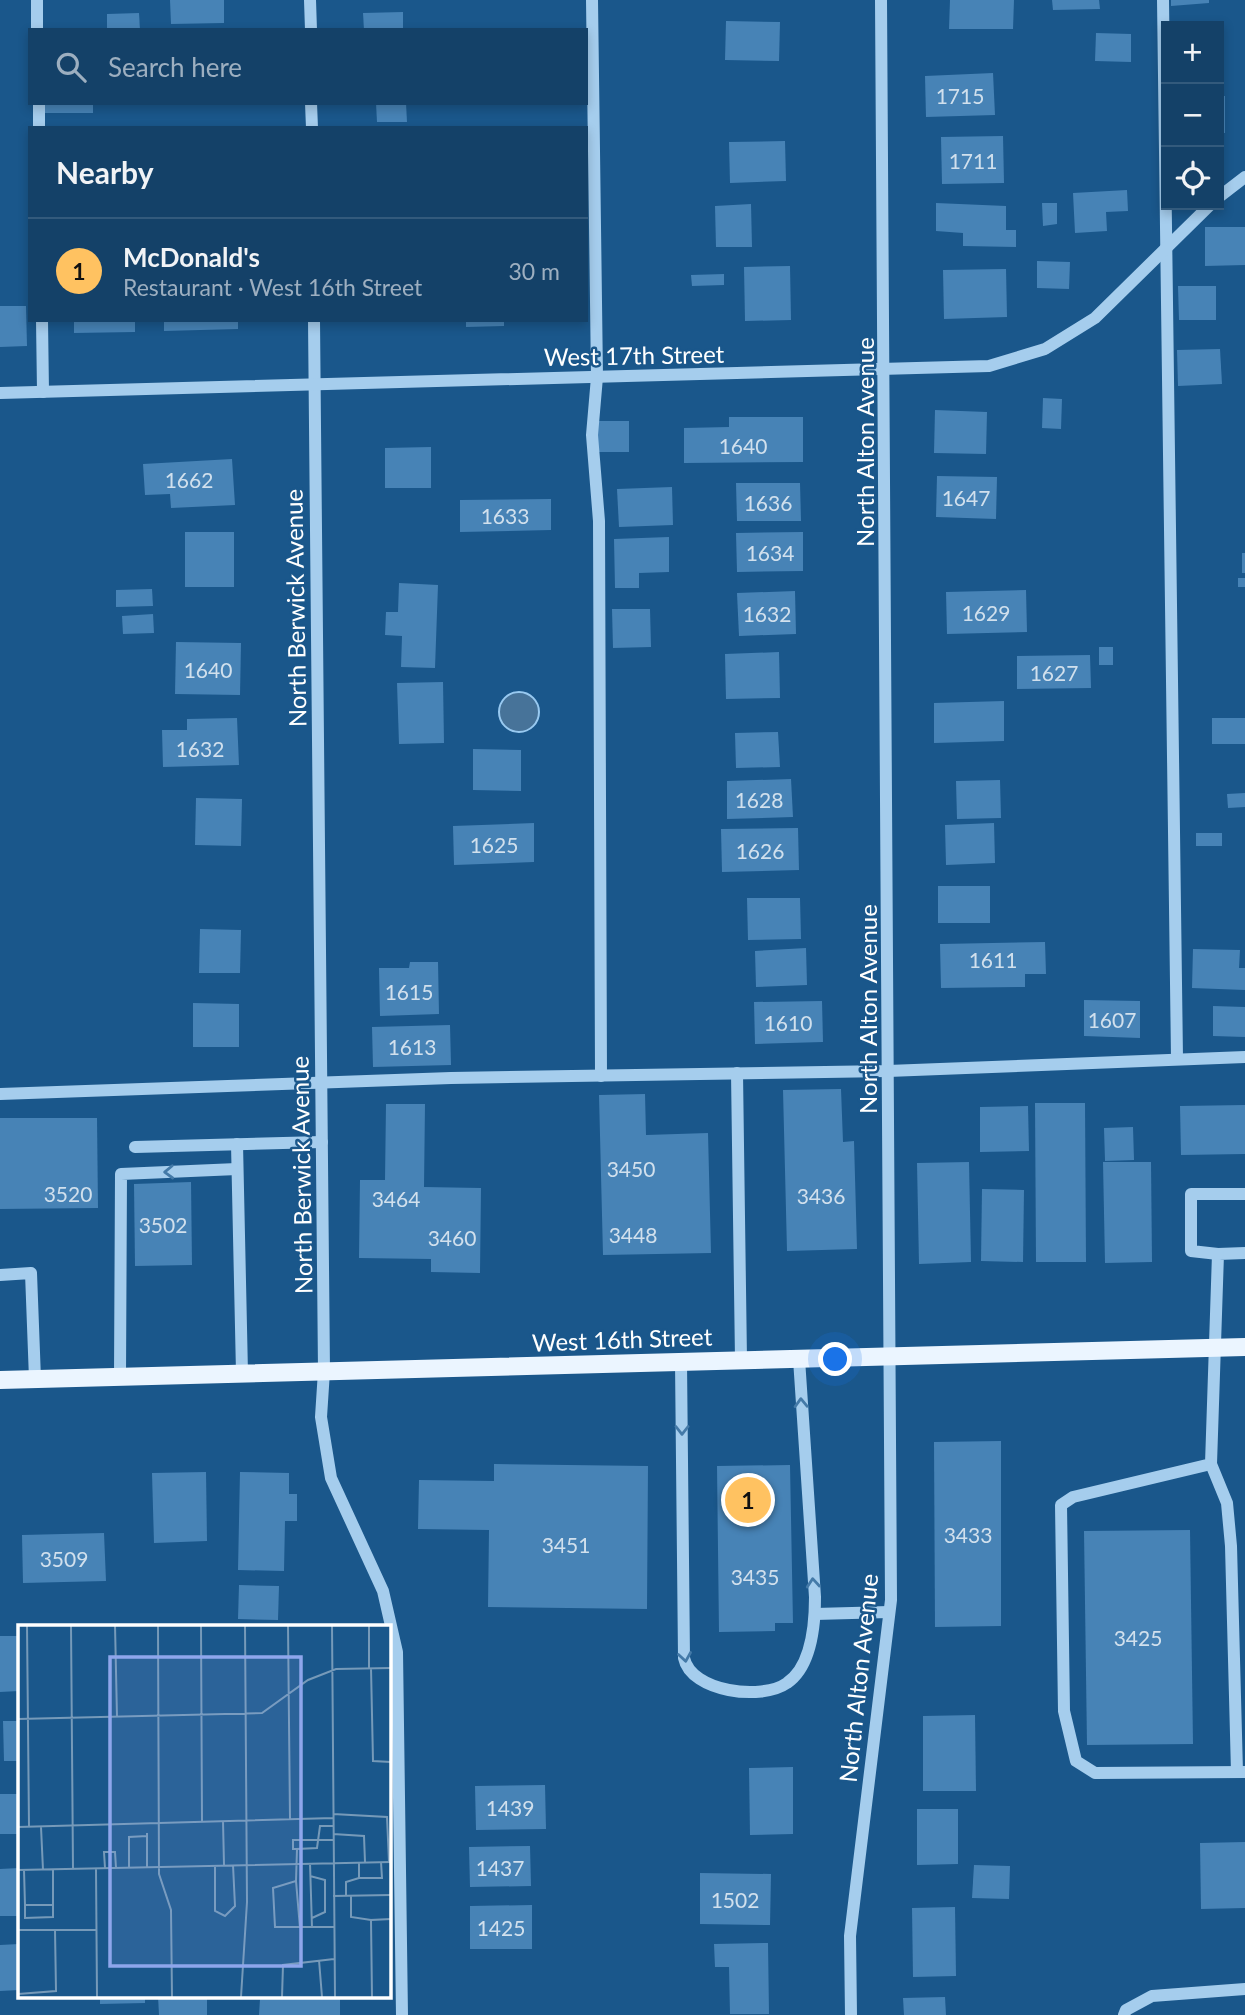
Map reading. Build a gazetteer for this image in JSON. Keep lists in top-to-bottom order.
{
  "streets": {
    "main road": ["West 16th Street"],
    "street": ["West 17th Street", "North Alton Avenue", "North Berwick Avenue"]
  },
  "crossings": [
    ["West 17th Street", "North Alton Avenue"],
    ["West 17th Street", "North Berwick Avenue"],
    ["North Alton Avenue", "West 16th Street"],
    ["North Berwick Avenue", "West 16th Street"]
  ],
  "house_numbers": [
    "1715",
    "1711",
    "1640",
    "1662",
    "1647",
    "1636",
    "1633",
    "1634",
    "1629",
    "1632",
    "1640",
    "1627",
    "1632",
    "1628",
    "1625",
    "1626",
    "1611",
    "1615",
    "1607",
    "1610",
    "1613",
    "3450",
    "3520",
    "3436",
    "3464",
    "3502",
    "3448",
    "3460",
    "3433",
    "3451",
    "3509",
    "3435",
    "3425",
    "1439",
    "1437",
    "1502",
    "1425"
  ],
  "page": {
    "map_buttons": ["+", "−"],
    "search": "Search here",
    "heading": "Nearby",
    "list": [
      {
        "mark": "1",
        "name": "McDonald's",
        "note": "Restaurant · West 16th Street",
        "value": "30 m"
      }
    ],
    "pins": "1"
  }
}
